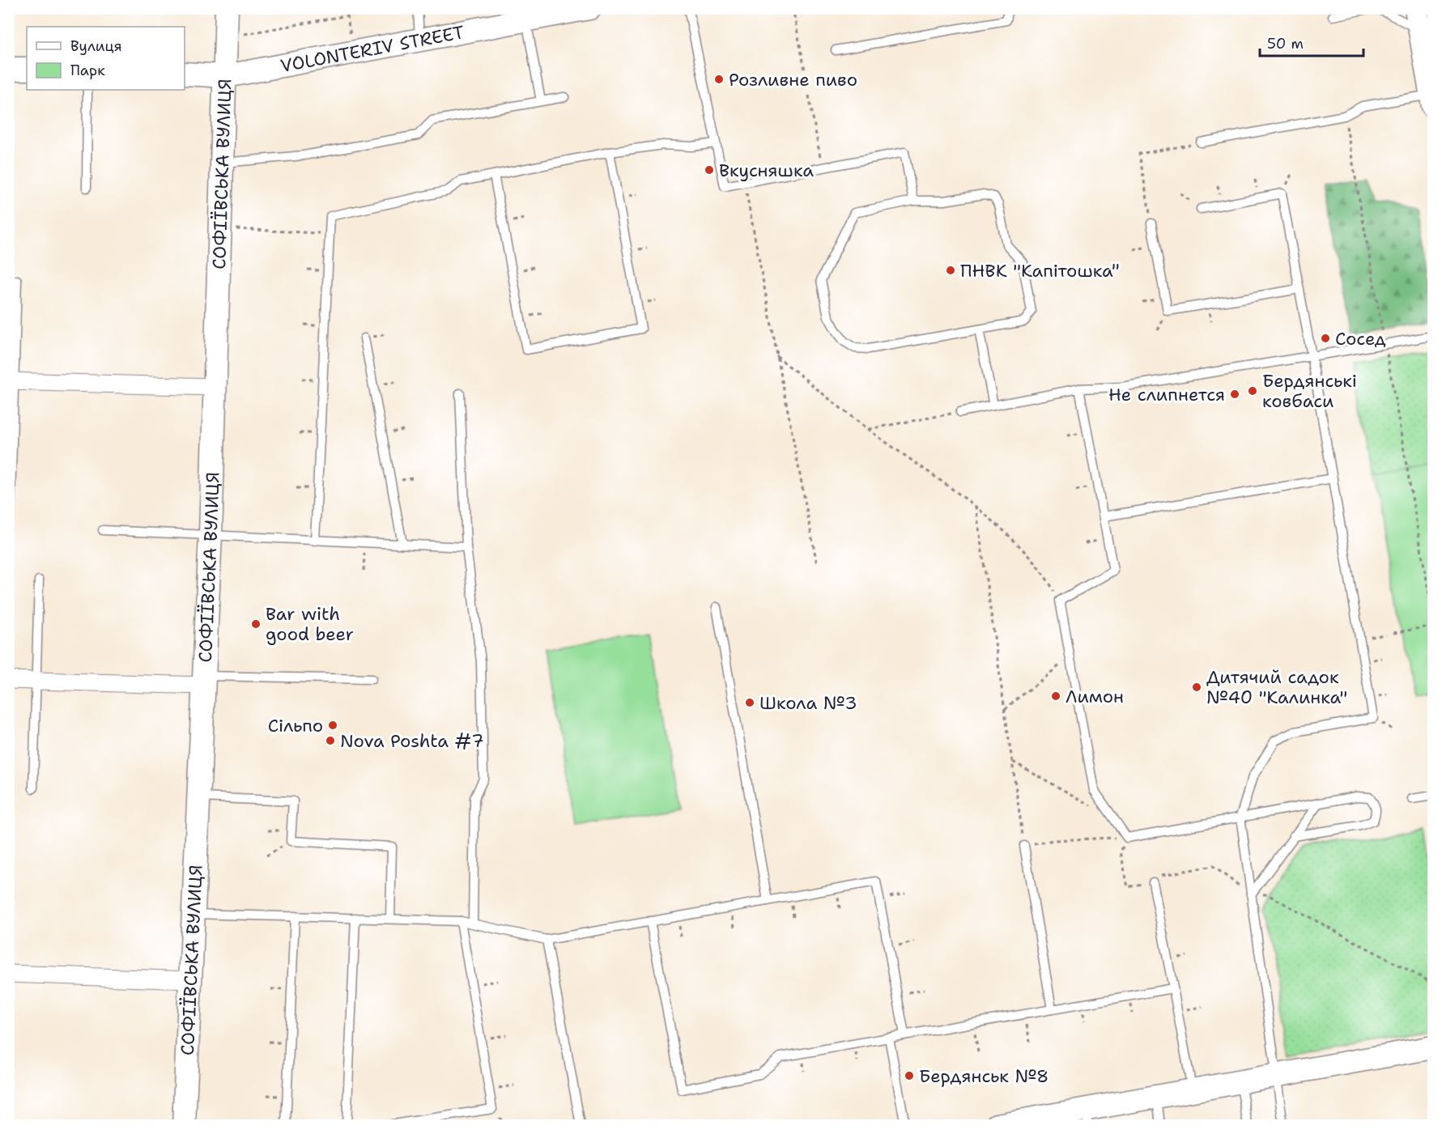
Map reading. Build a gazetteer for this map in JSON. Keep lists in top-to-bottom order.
{
  "streets": {
    "street": ["VOLONTERIV STREET", "СОФІЇВСЬКА ВУЛИЦЯ"]
  },
  "crossings": [
    ["VOLONTERIV STREET", "СОФІЇВСЬКА ВУЛИЦЯ"]
  ],
  "places": [
    "Розливне пиво",
    "Вкусняшка",
    "ПНВК \"Капітошка\"",
    "Сосед",
    "Бердянські ковбаси",
    "Не слипнется",
    "Bar with good beer",
    "Дитячий садок №40 \"Калинка\"",
    "Лимон",
    "Школа №3",
    "Сільпо",
    "Nova Poshta #7",
    "Бердянськ №8"
  ],
  "legend": ["Вулиця", "Парк"],
  "scale_bar": "50 m"
}
